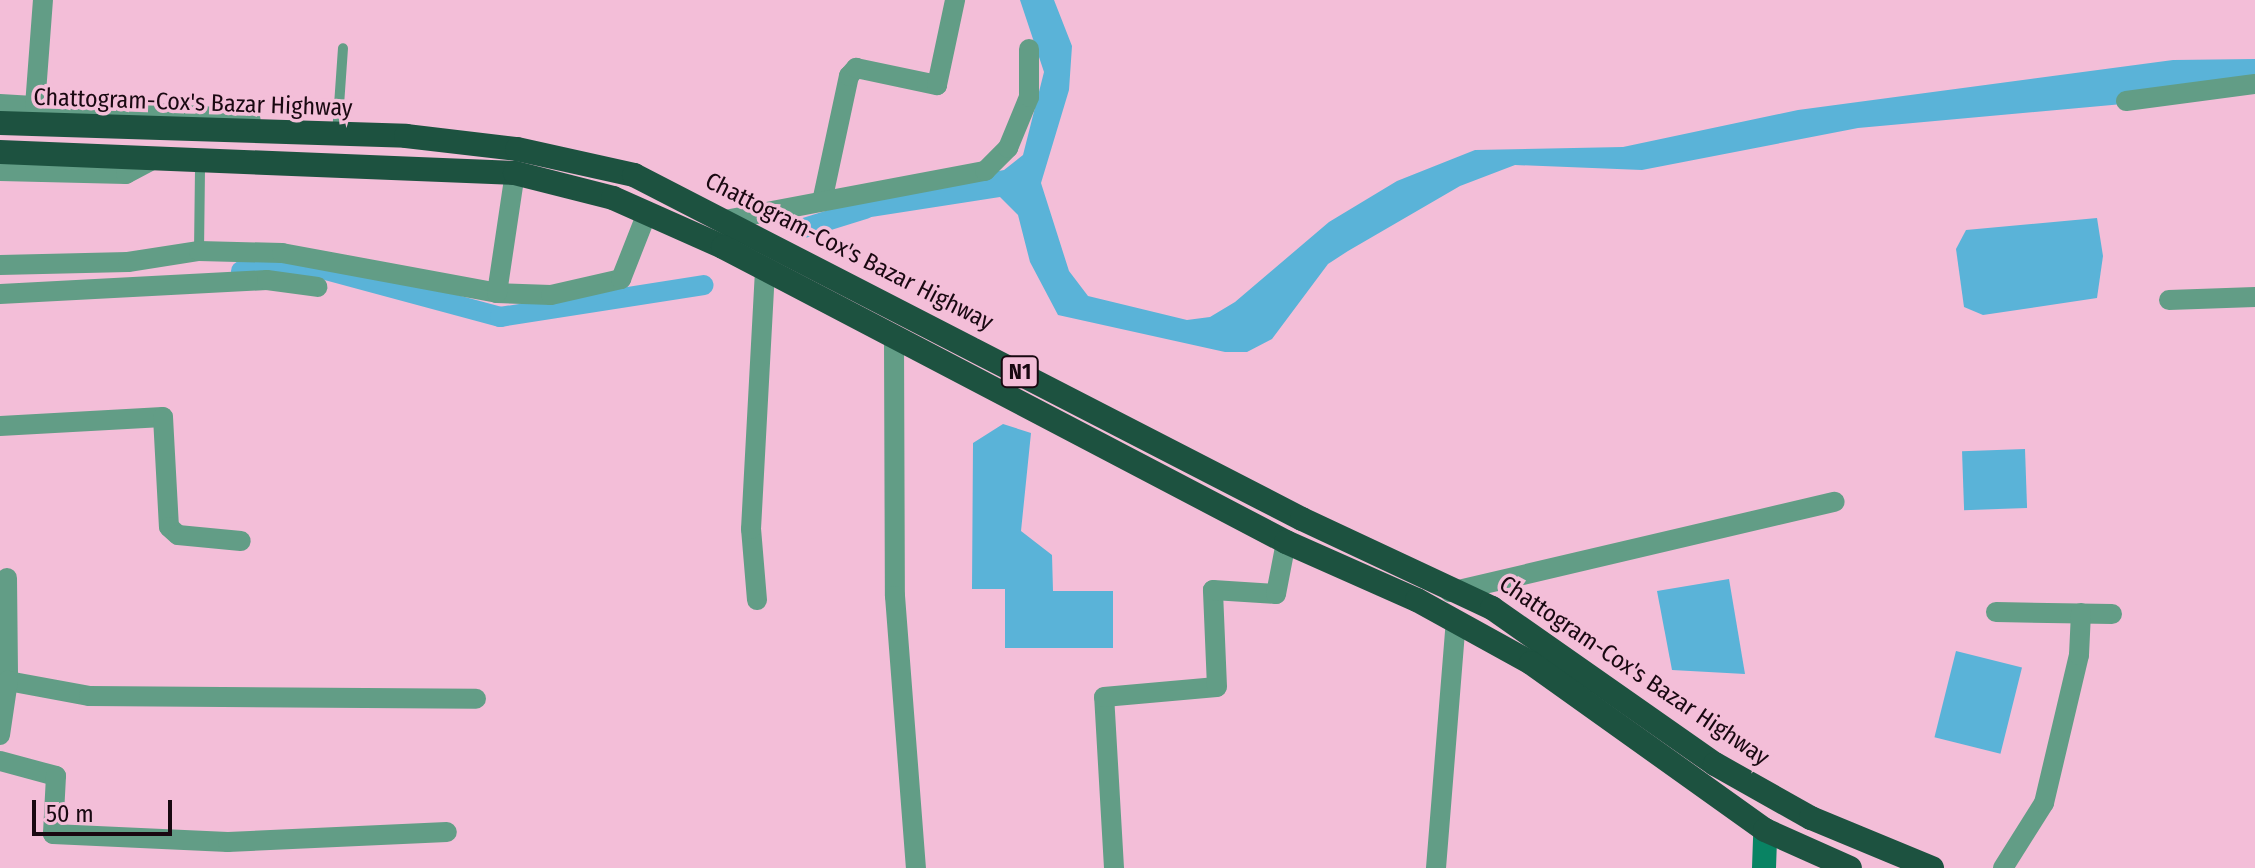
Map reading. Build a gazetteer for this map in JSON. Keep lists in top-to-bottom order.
{
  "streets": {
    "highway": ["Chattogram-Cox's Bazar Highway", "N1"]
  },
  "scale_bar": "50 m"
}
